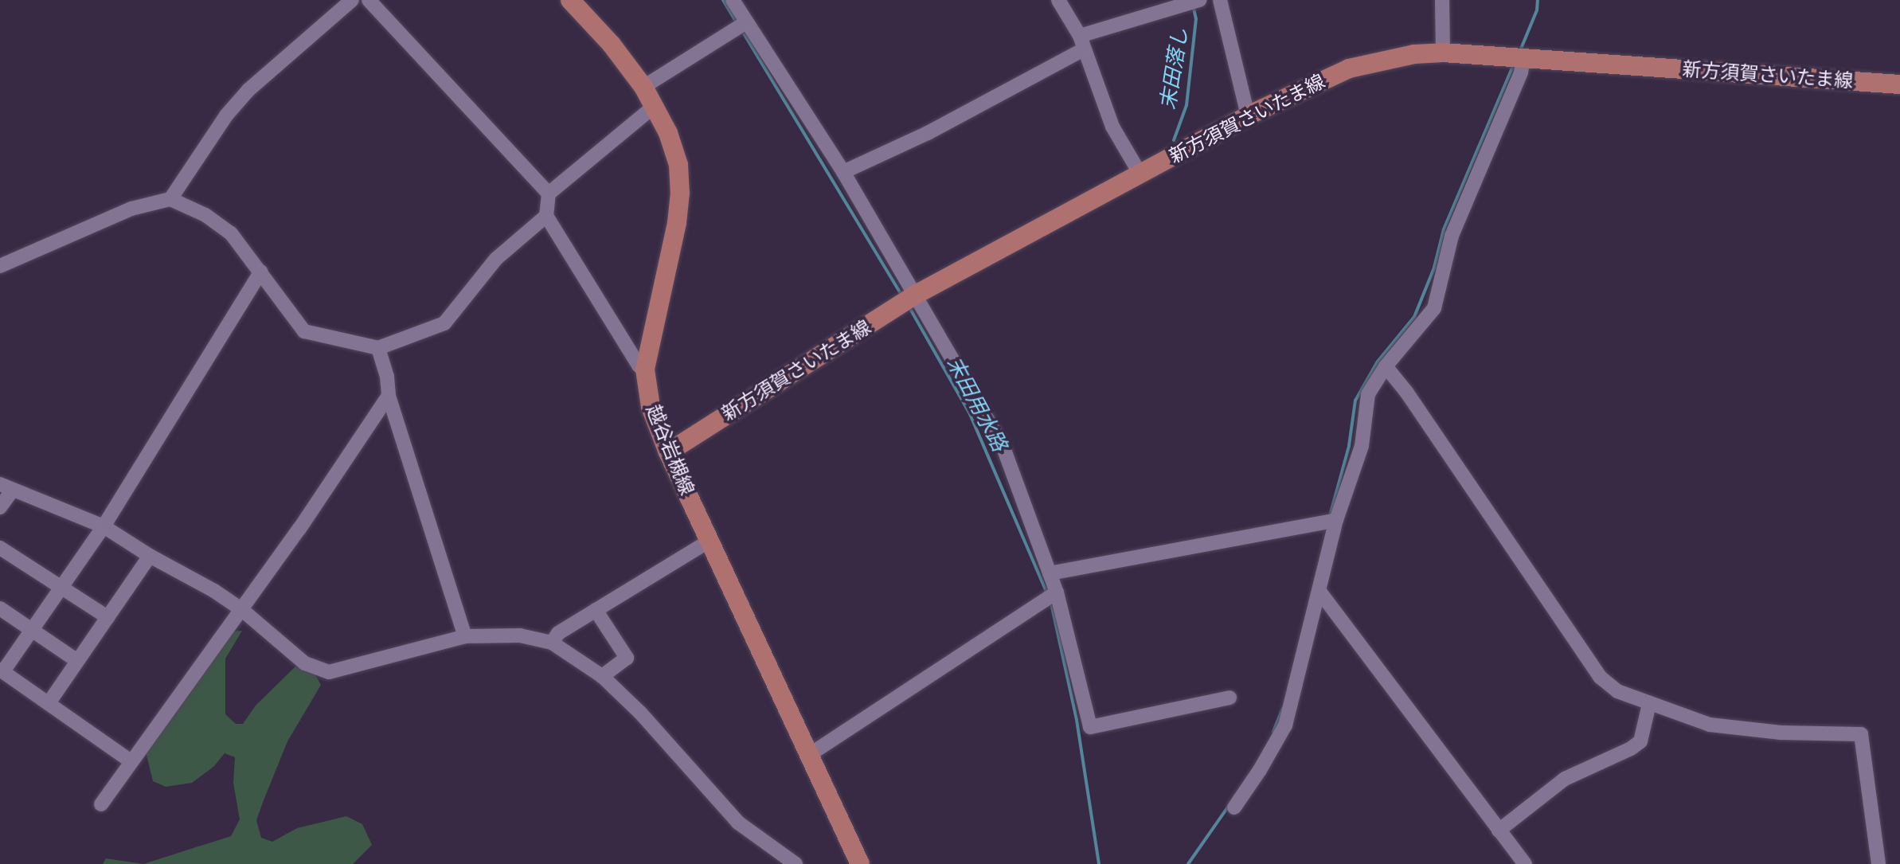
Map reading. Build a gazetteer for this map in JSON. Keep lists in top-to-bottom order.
{
  "streets": {
    "main road": ["新方須賀さいたま線", "越谷岩槻線"]
  },
  "crossings": [
    ["新方須賀さいたま線", "越谷岩槻線"]
  ],
  "water": ["末田落し", "末田用水路"]
}
